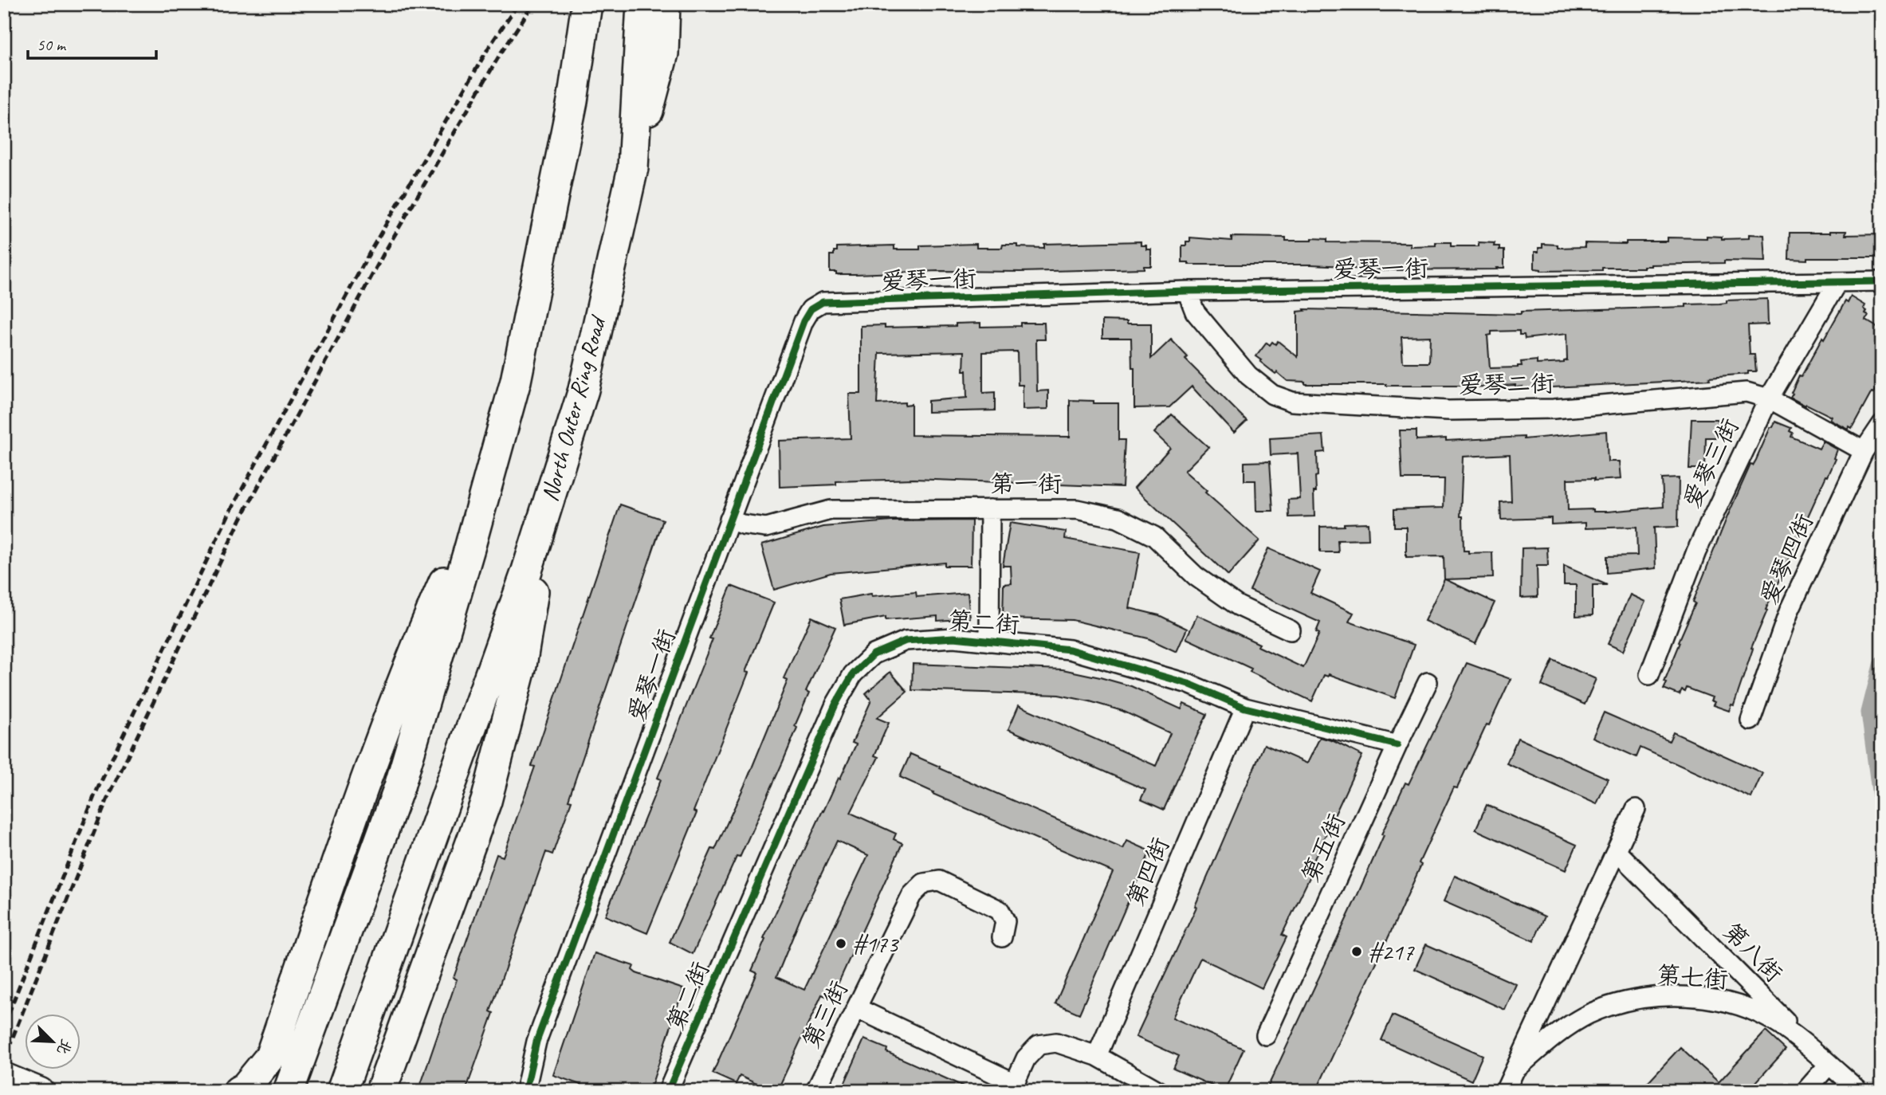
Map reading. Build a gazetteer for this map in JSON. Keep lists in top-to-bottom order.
{
  "streets": {
    "highway": ["North Outer Ring Road"],
    "street": [
      "爱琴一街",
      "爱琴二街",
      "爱琴三街",
      "第一街",
      "爱琴四街",
      "第二街",
      "第五街",
      "第四街",
      "第八街",
      "第七街",
      "第三街"
    ]
  },
  "crossings": [
    ["爱琴一街", "爱琴二街"],
    ["爱琴一街", "爱琴三街"],
    ["爱琴一街", "第一街"],
    ["爱琴二街", "爱琴三街"],
    ["爱琴二街", "爱琴四街"],
    ["第二街", "第五街"],
    ["第二街", "第四街"],
    ["第八街", "第七街"]
  ],
  "places": ["#173", "#217"],
  "scale_bar": "50 m",
  "north": "bottom right"
}
